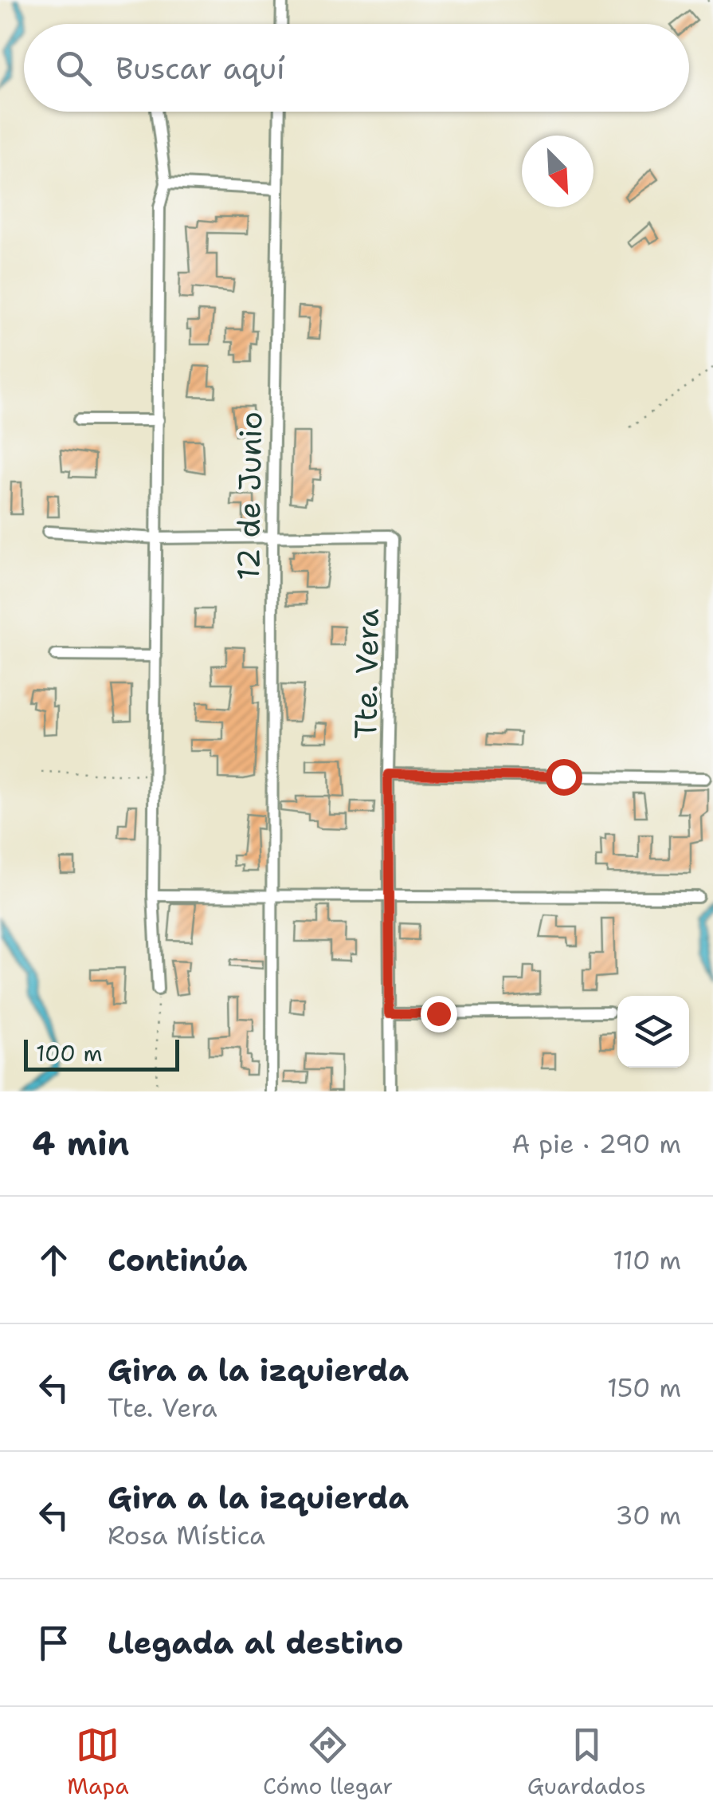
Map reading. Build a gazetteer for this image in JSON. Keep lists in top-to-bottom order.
{
  "streets": {
    "street": ["12 de Junio", "Tte. Vera"]
  },
  "crossings": [
    ["12 de Junio", "Tte. Vera"]
  ],
  "scale_bar": "100 m",
  "north": "bottom right",
  "page": {
    "search": "Buscar aquí",
    "scale": "100 m",
    "heading": ["4 min", "A pie · 290 m"],
    "list": [
      ["Continúa", "110 m"],
      ["Gira a la izquierda", "Tte. Vera", "150 m"],
      ["Gira a la izquierda", "Rosa Mística", "30 m"],
      "Llegada al destino"
    ],
    "nav": ["Mapa", "Cómo llegar", "Guardados"]
  }
}
